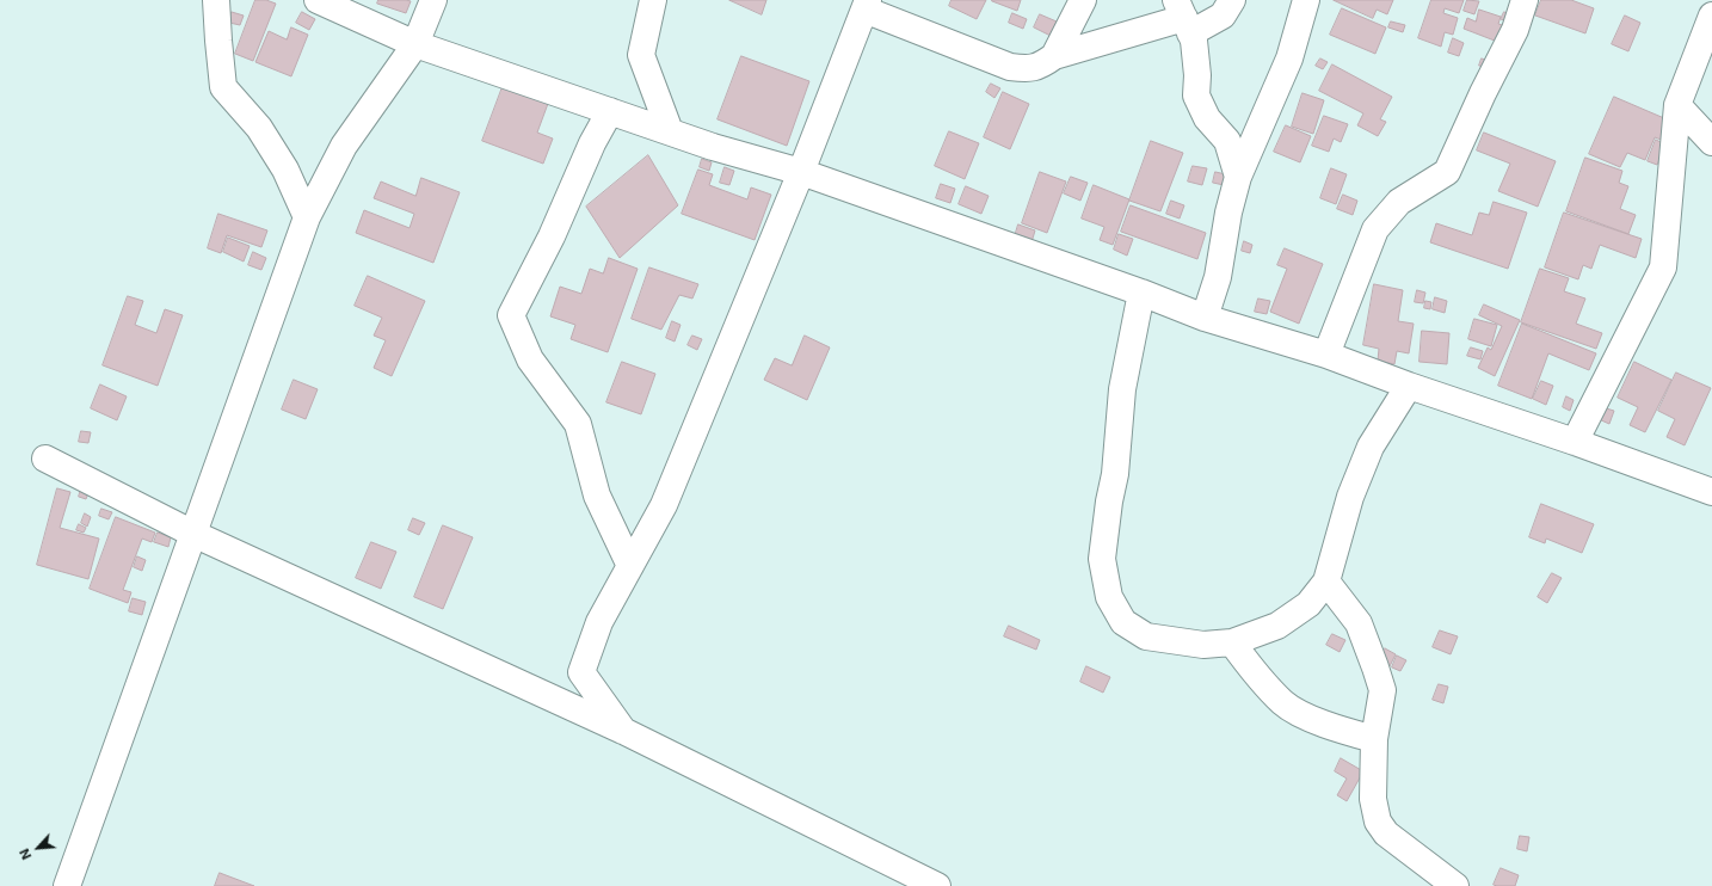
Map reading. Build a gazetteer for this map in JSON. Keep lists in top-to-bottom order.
{
  "north": "bottom left"
}
